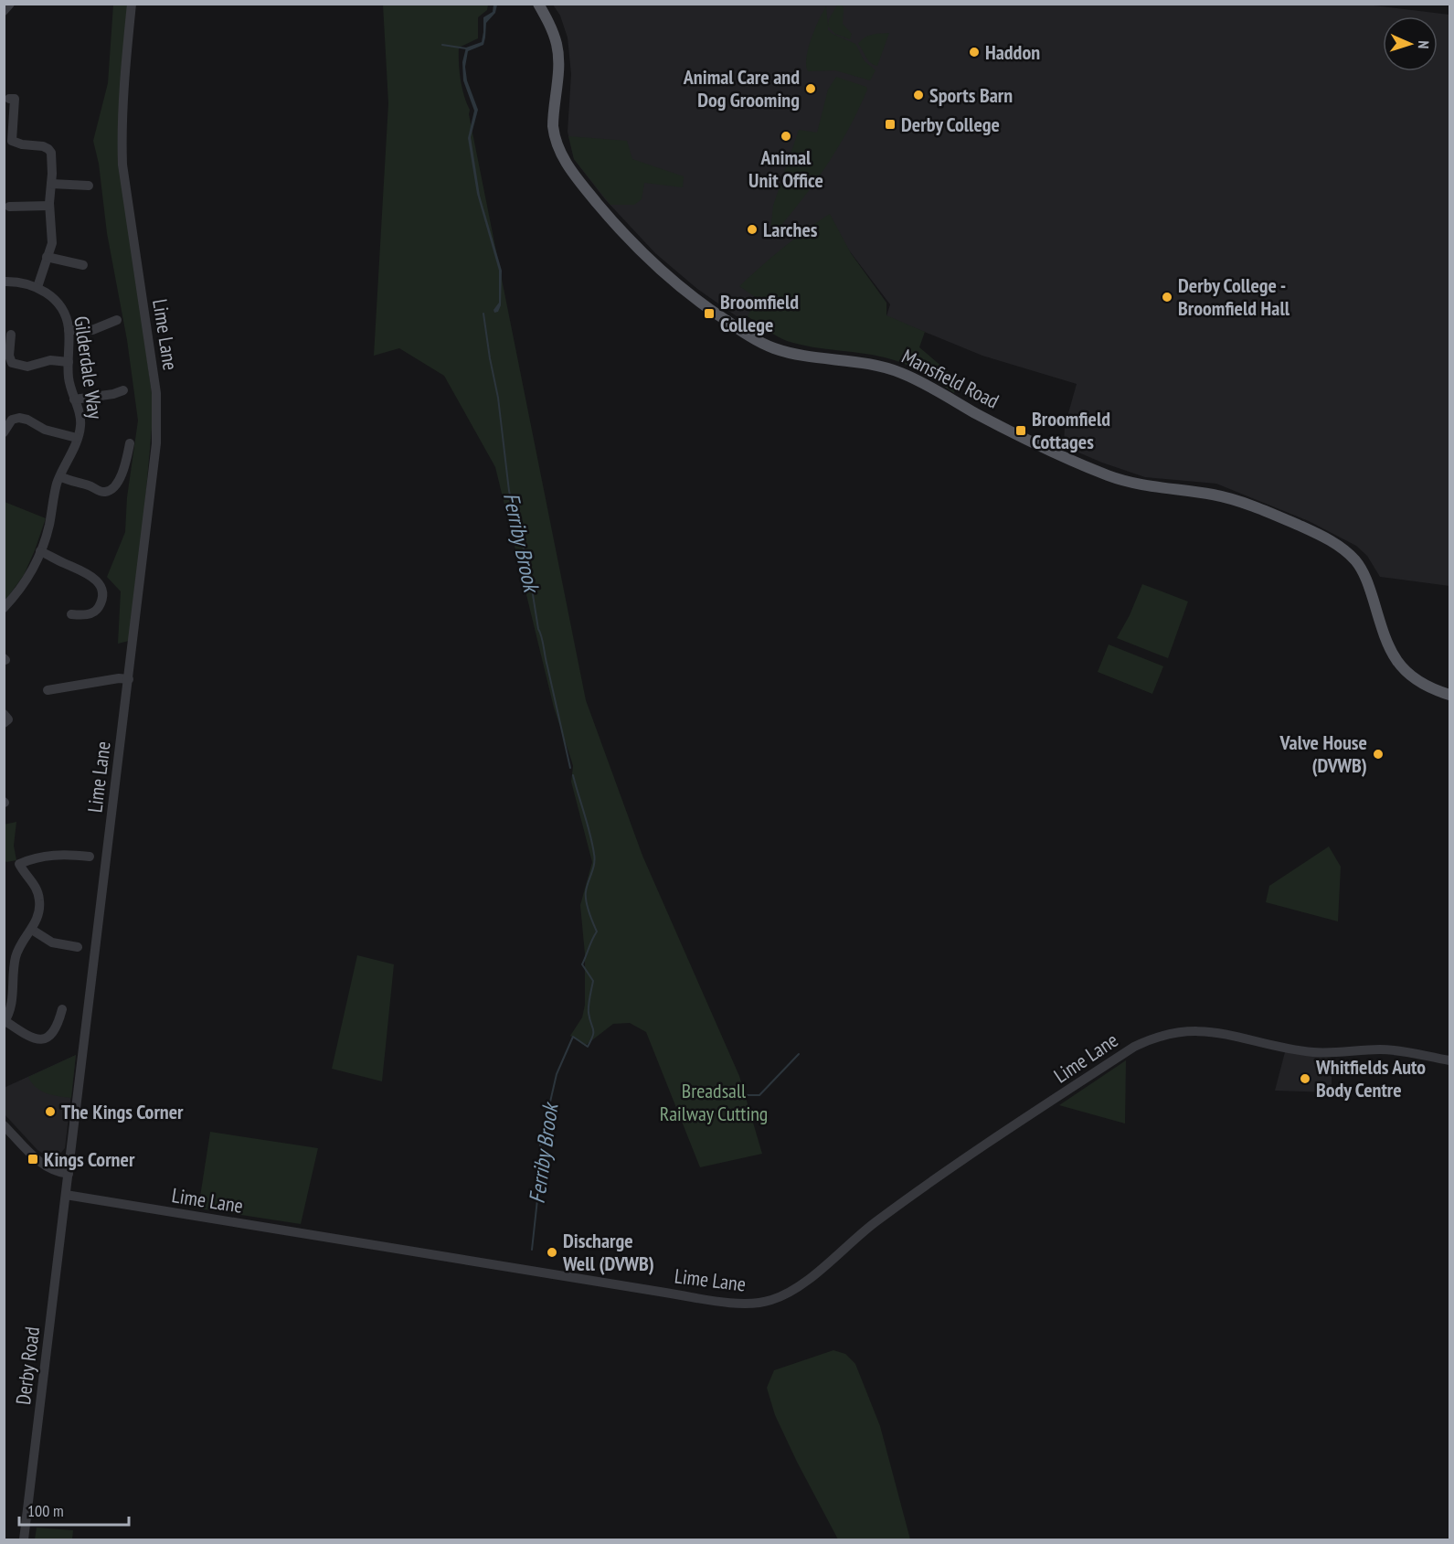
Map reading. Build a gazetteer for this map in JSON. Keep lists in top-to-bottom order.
{
  "streets": {
    "main road": ["Mansfield Road"],
    "street": ["Lime Lane", "Gilderdale Way", "Derby Road"]
  },
  "crossings": [
    ["Lime Lane", "Derby Road"]
  ],
  "water": ["Ferriby Brook"],
  "parks": ["Breadsall Railway Cutting"],
  "places": {
    "other": [
      "Haddon",
      "Animal Care and Dog Grooming",
      "Sports Barn",
      "Animal Unit Office",
      "Larches",
      "Derby College - Broomfield Hall",
      "Valve House (DVWB)",
      "Whitfields Auto Body Centre",
      "The Kings Corner",
      "Discharge Well (DVWB)"
    ],
    "transit": [
      "Derby College",
      "Broomfield College",
      "Broomfield Cottages",
      "Kings Corner"
    ]
  },
  "scale_bar": "100 m",
  "north": "right"
}
